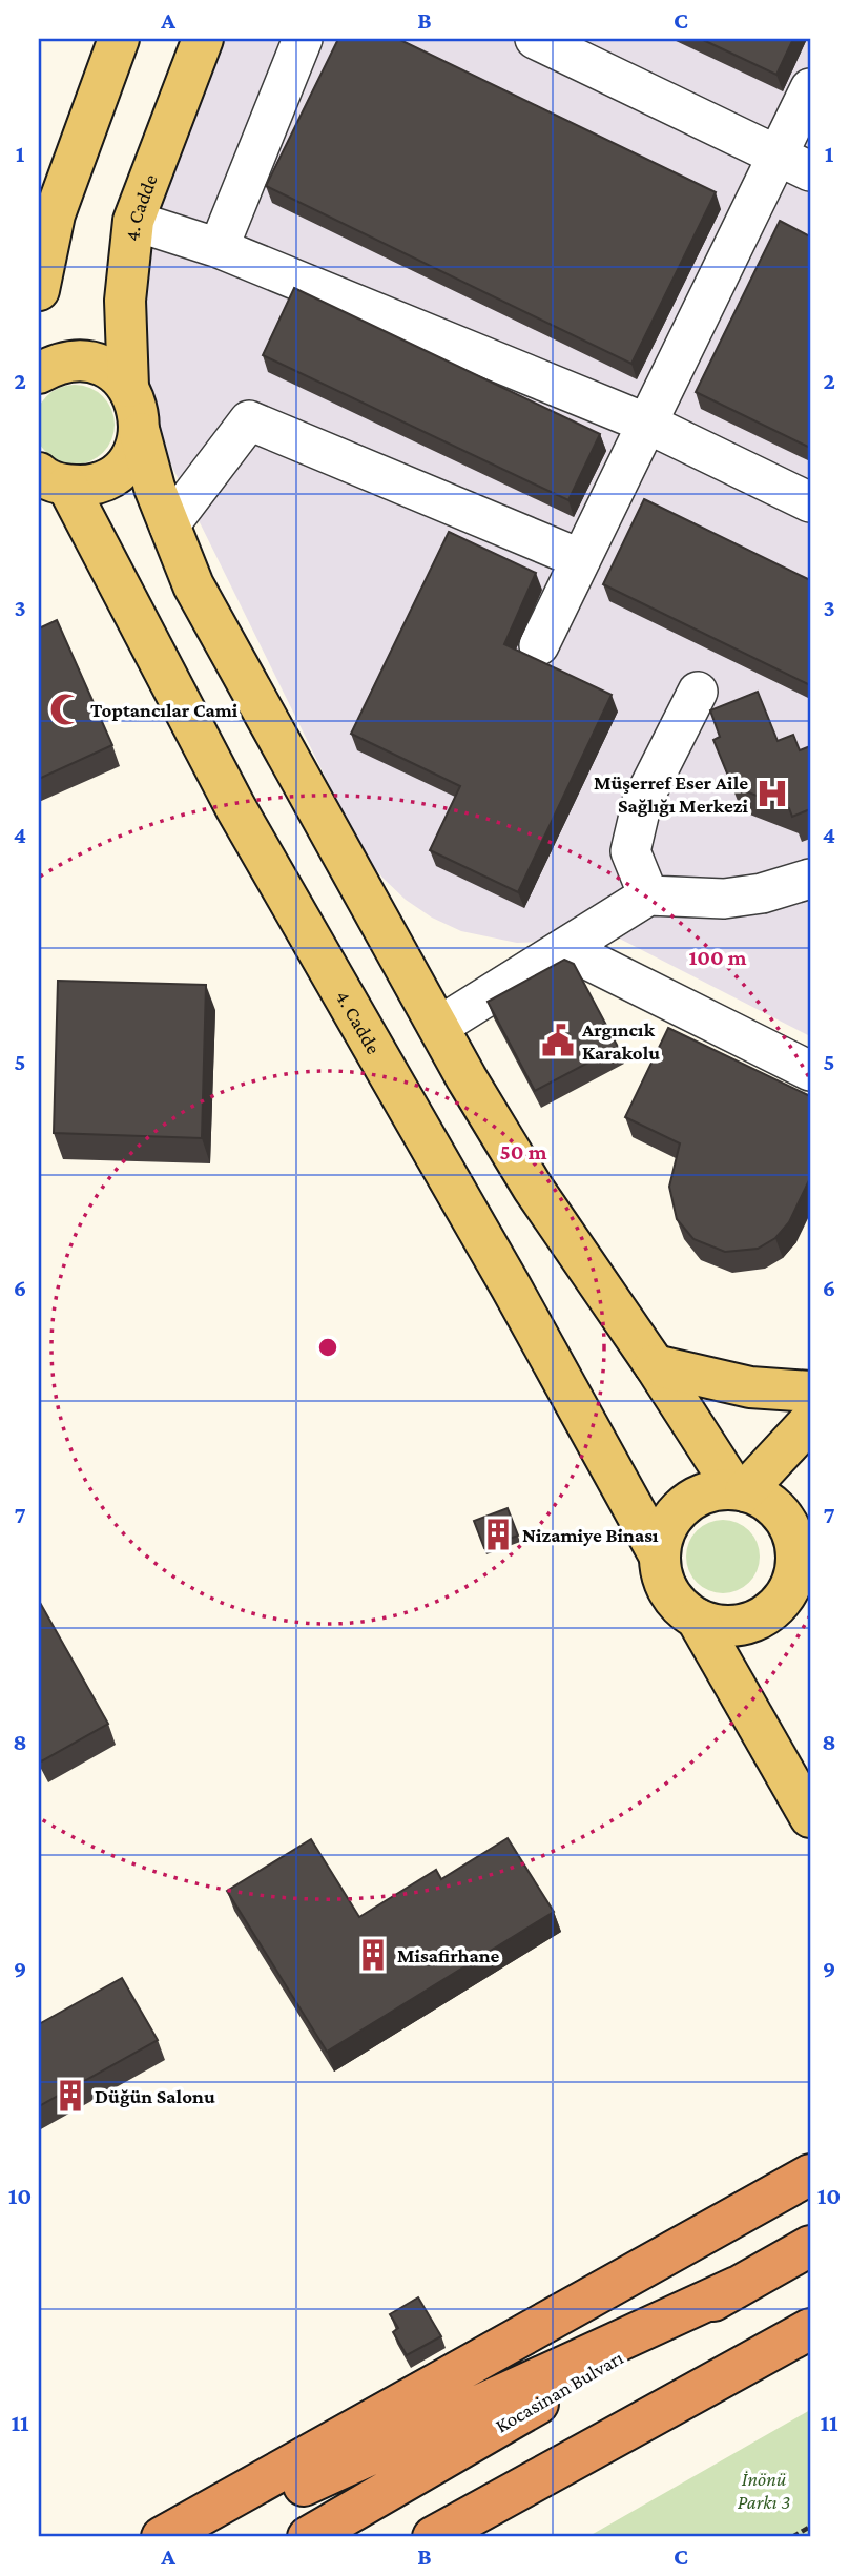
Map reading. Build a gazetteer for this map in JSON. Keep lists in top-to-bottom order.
{
  "streets": {
    "highway": ["Kocasinan Bulvarı"],
    "main road": ["4. Cadde"]
  },
  "parks": ["İnönü Parkı 3"],
  "places": {
    "mosque": ["Toptancılar Cami"],
    "hospital": ["Müşerref Eser Aile Sağlığı Merkezi"],
    "public building": ["Argıncık Karakolu"],
    "building": ["Nizamiye Binası", "Misafirhane", "Düğün Salonu"]
  },
  "grid": {
    "columns": ["A", "B", "C"],
    "rows": [
      "1",
      "2",
      "3",
      "4",
      "5",
      "6",
      "7",
      "8",
      "9",
      "10",
      "11"
    ]
  },
  "rings": ["100 m", "50 m"]
}
